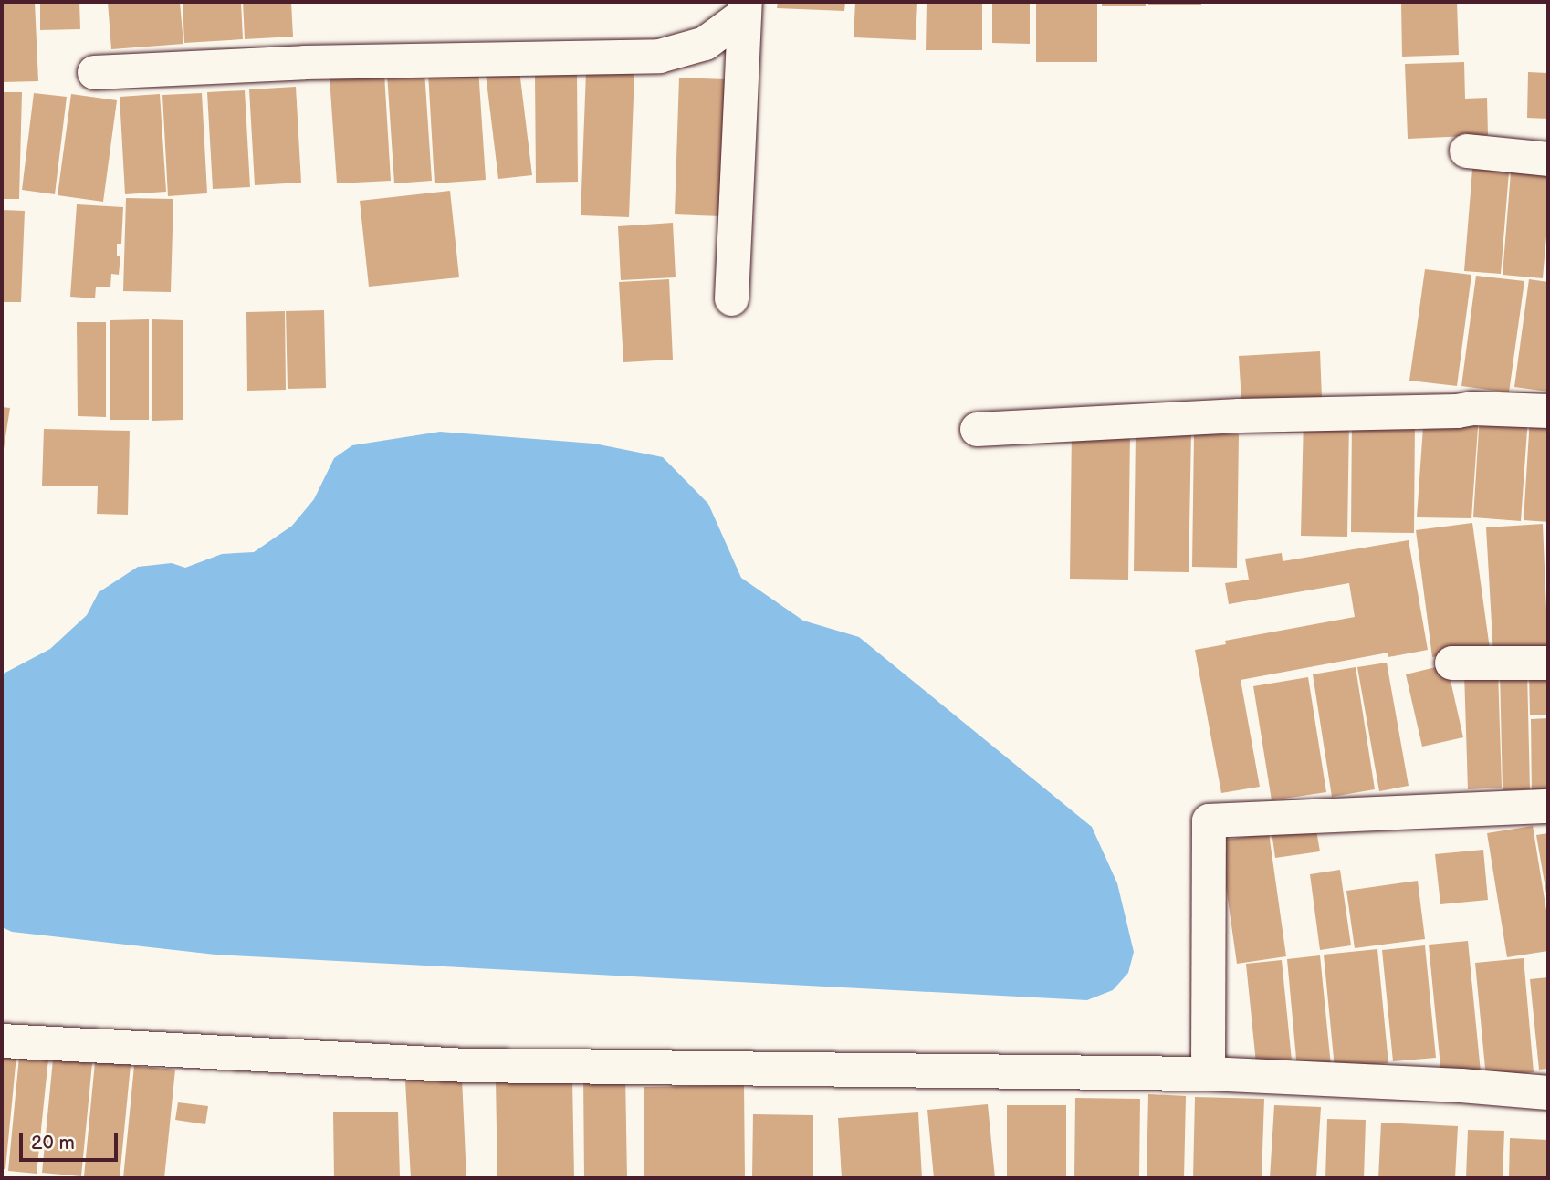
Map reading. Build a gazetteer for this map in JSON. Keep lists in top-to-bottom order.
{
  "scale_bar": "20 m"
}
